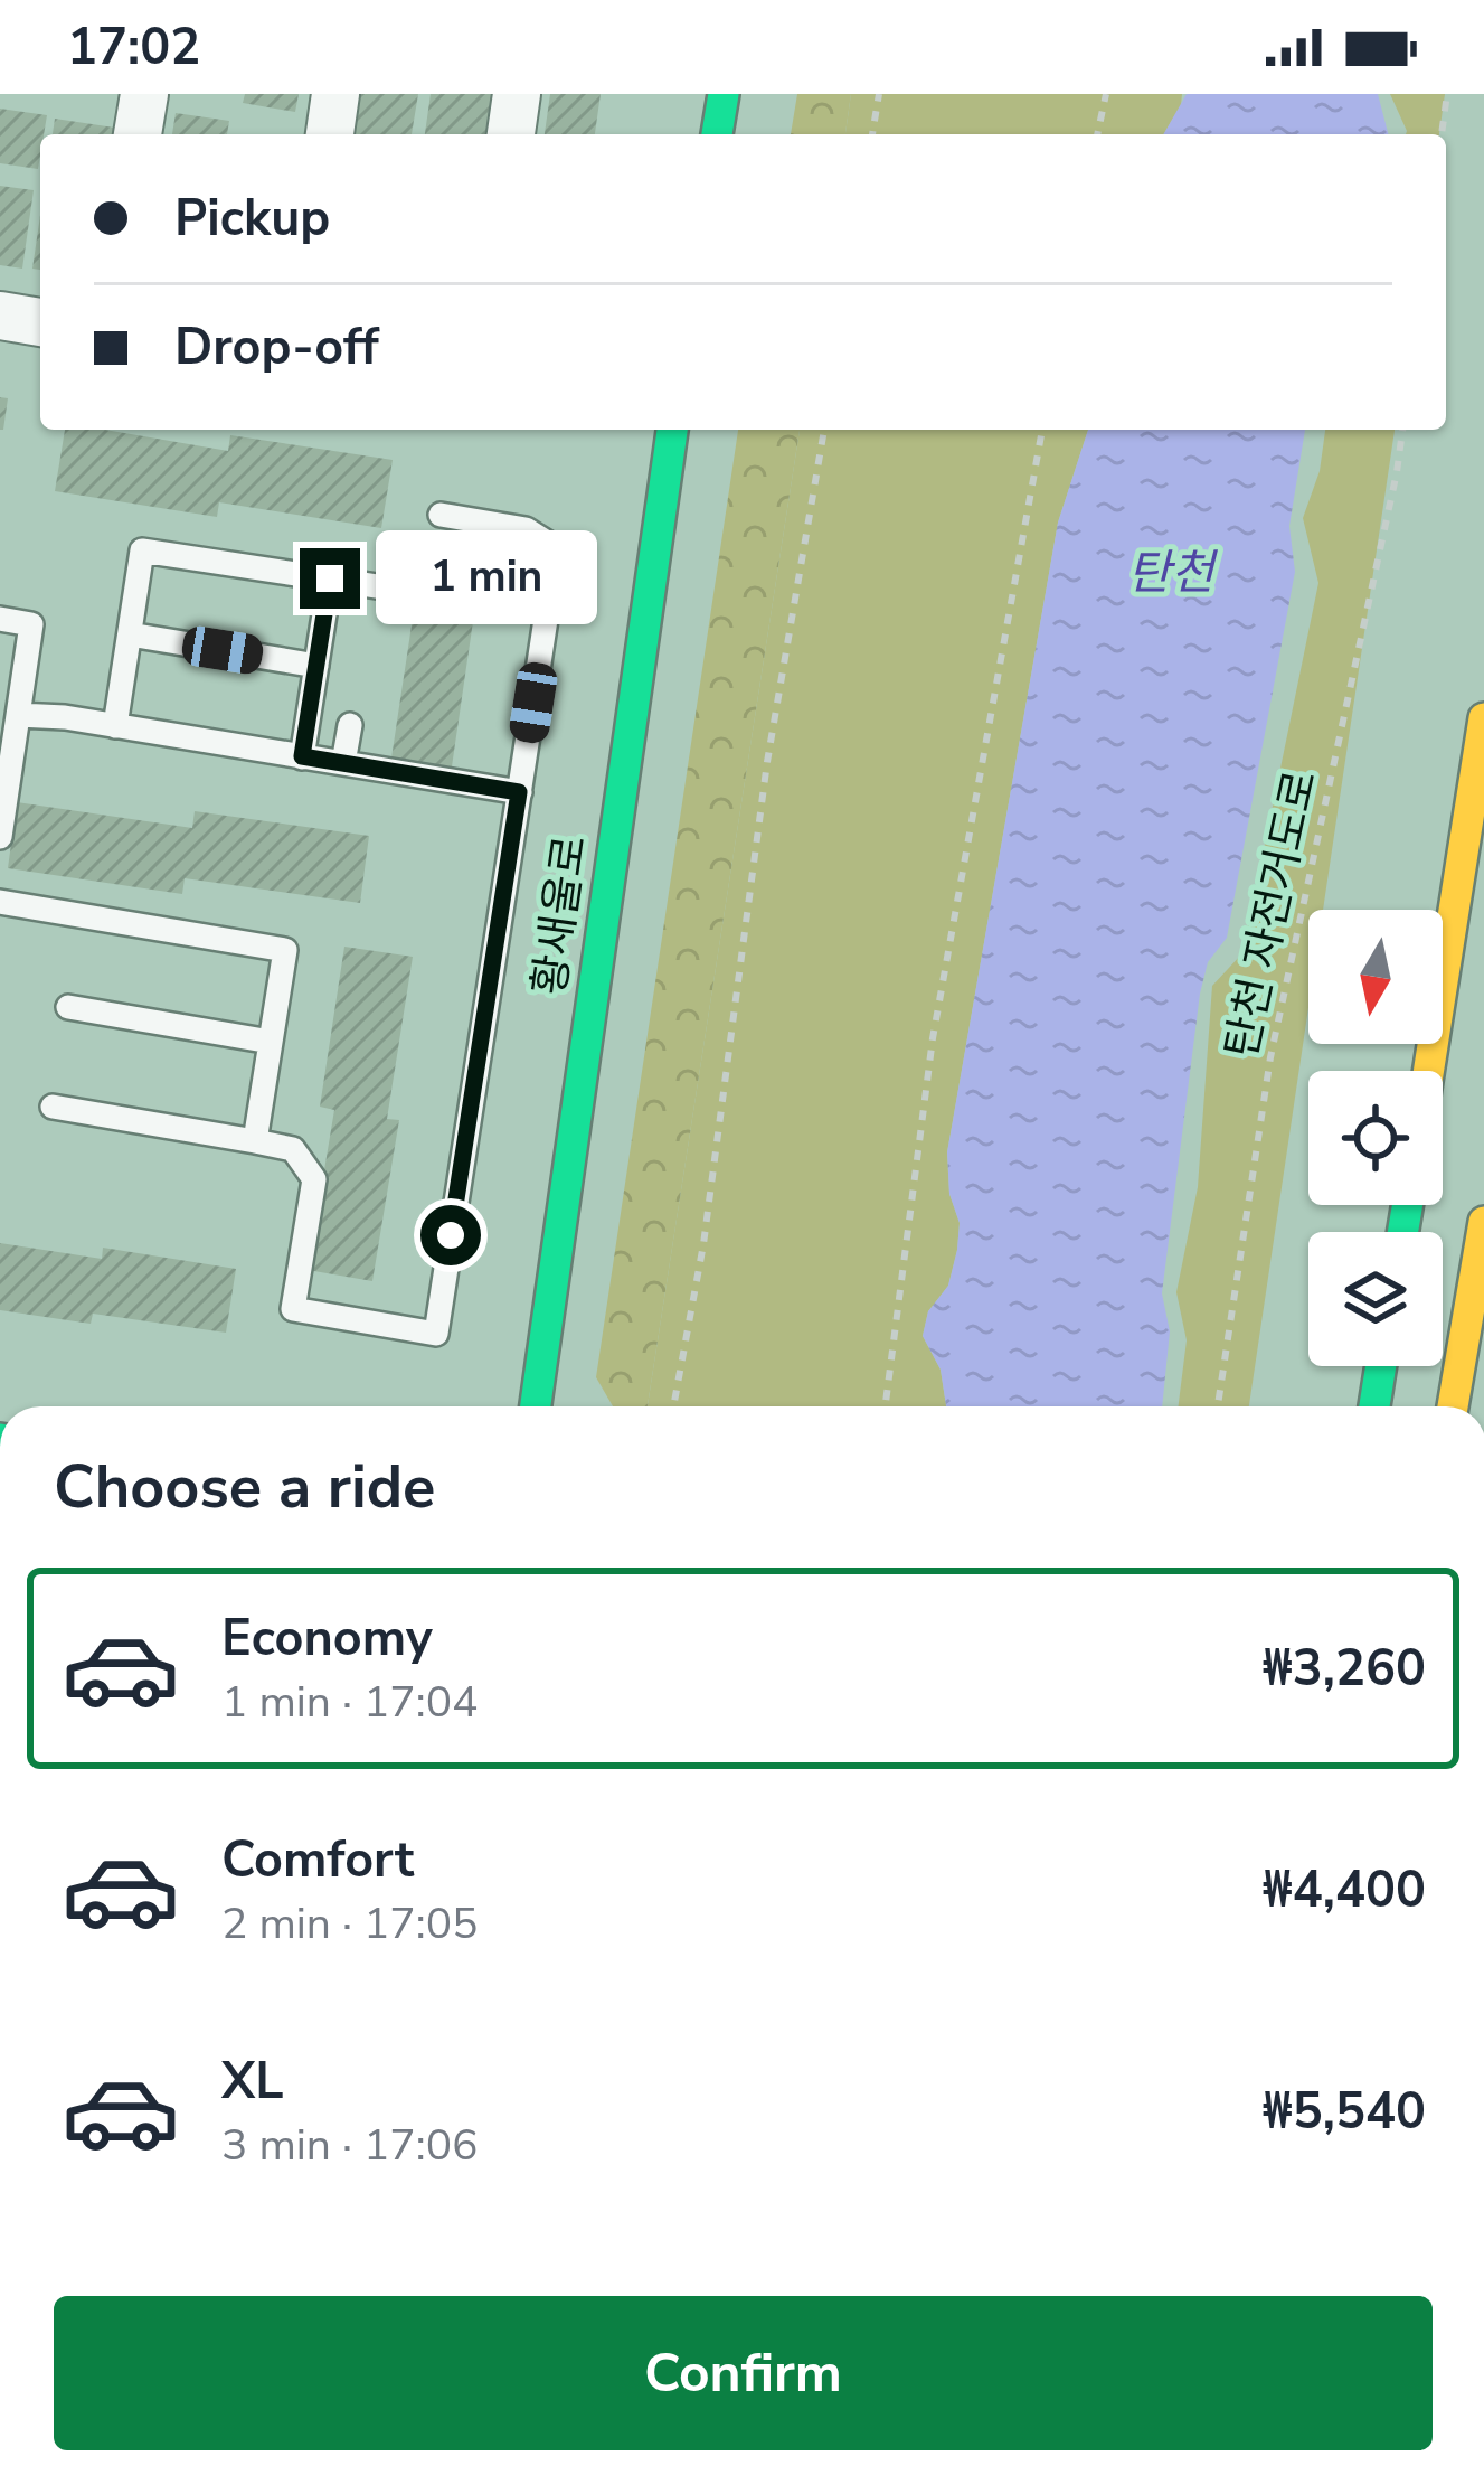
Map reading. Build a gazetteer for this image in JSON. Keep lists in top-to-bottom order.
{
  "streets": {
    "main road": ["황새울로"],
    "path": ["탄천 자전거도로"]
  },
  "water": ["탄천"],
  "north": "bottom",
  "page": {
    "status": "17:02",
    "banner": ["Pickup", "Drop-off"],
    "bubble": "1 min",
    "heading": "Choose a ride",
    "list": [
      {
        "name": "Economy",
        "note": "1 min · 17:04",
        "value": "₩3,260"
      },
      {
        "name": "Comfort",
        "note": "2 min · 17:05",
        "value": "₩4,400"
      },
      {
        "name": "XL",
        "note": "3 min · 17:06",
        "value": "₩5,540"
      }
    ],
    "buttons": "Confirm"
  }
}
